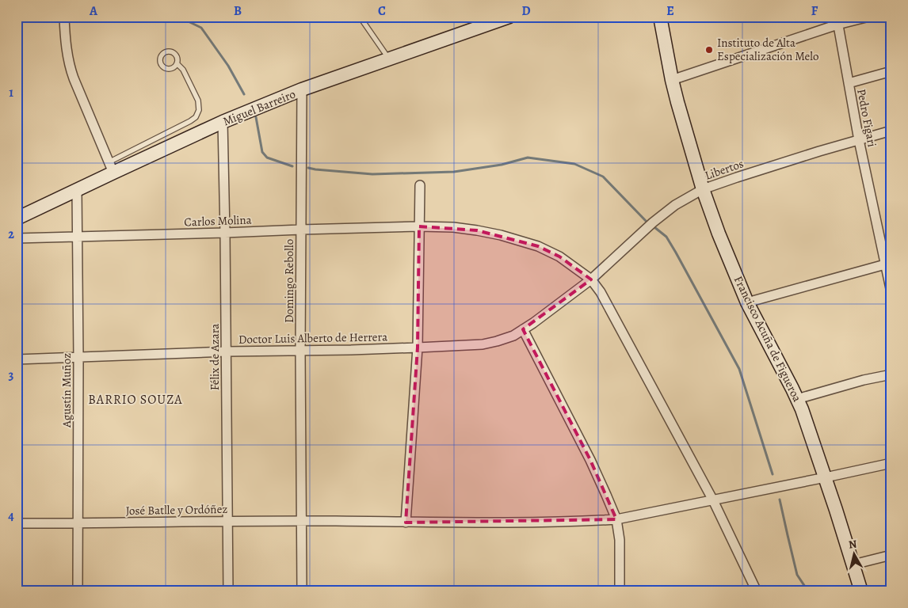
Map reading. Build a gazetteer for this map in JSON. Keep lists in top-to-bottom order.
{
  "streets": {
    "street": [
      "Miguel Barreiro",
      "Pedro Figari",
      "Libertos",
      "Carlos Molina",
      "Domingo Rebollo",
      "Doctor Luis Alberto de Herrera",
      "Francisco Acuña de Figueroa",
      "Félix de Azara",
      "Agustín Muñoz",
      "José Batlle y Ordóñez"
    ]
  },
  "crossings": [
    ["Miguel Barreiro", "Domingo Rebollo"],
    ["Miguel Barreiro", "Félix de Azara"],
    ["Miguel Barreiro", "Agustín Muñoz"],
    ["Pedro Figari", "Libertos"],
    ["Libertos", "Carlos Molina"],
    ["Libertos", "Doctor Luis Alberto de Herrera"],
    ["Libertos", "Francisco Acuña de Figueroa"],
    ["Carlos Molina", "Domingo Rebollo"],
    ["Carlos Molina", "Doctor Luis Alberto de Herrera"],
    ["Carlos Molina", "Félix de Azara"],
    ["Carlos Molina", "Agustín Muñoz"],
    ["Carlos Molina", "José Batlle y Ordóñez"],
    ["Domingo Rebollo", "Doctor Luis Alberto de Herrera"],
    ["Domingo Rebollo", "José Batlle y Ordóñez"],
    ["Doctor Luis Alberto de Herrera", "Félix de Azara"],
    ["Doctor Luis Alberto de Herrera", "Agustín Muñoz"],
    ["Francisco Acuña de Figueroa", "José Batlle y Ordóñez"],
    ["Félix de Azara", "José Batlle y Ordóñez"],
    ["Agustín Muñoz", "José Batlle y Ordóñez"]
  ],
  "districts": ["BARRIO SOUZA"],
  "places": ["Instituto de Alta Especialización Melo"],
  "north": "top",
  "grid": {
    "columns": [
      "A",
      "B",
      "C",
      "D",
      "E",
      "F"
    ],
    "rows": [
      "1",
      "2",
      "3",
      "4"
    ]
  }
}
